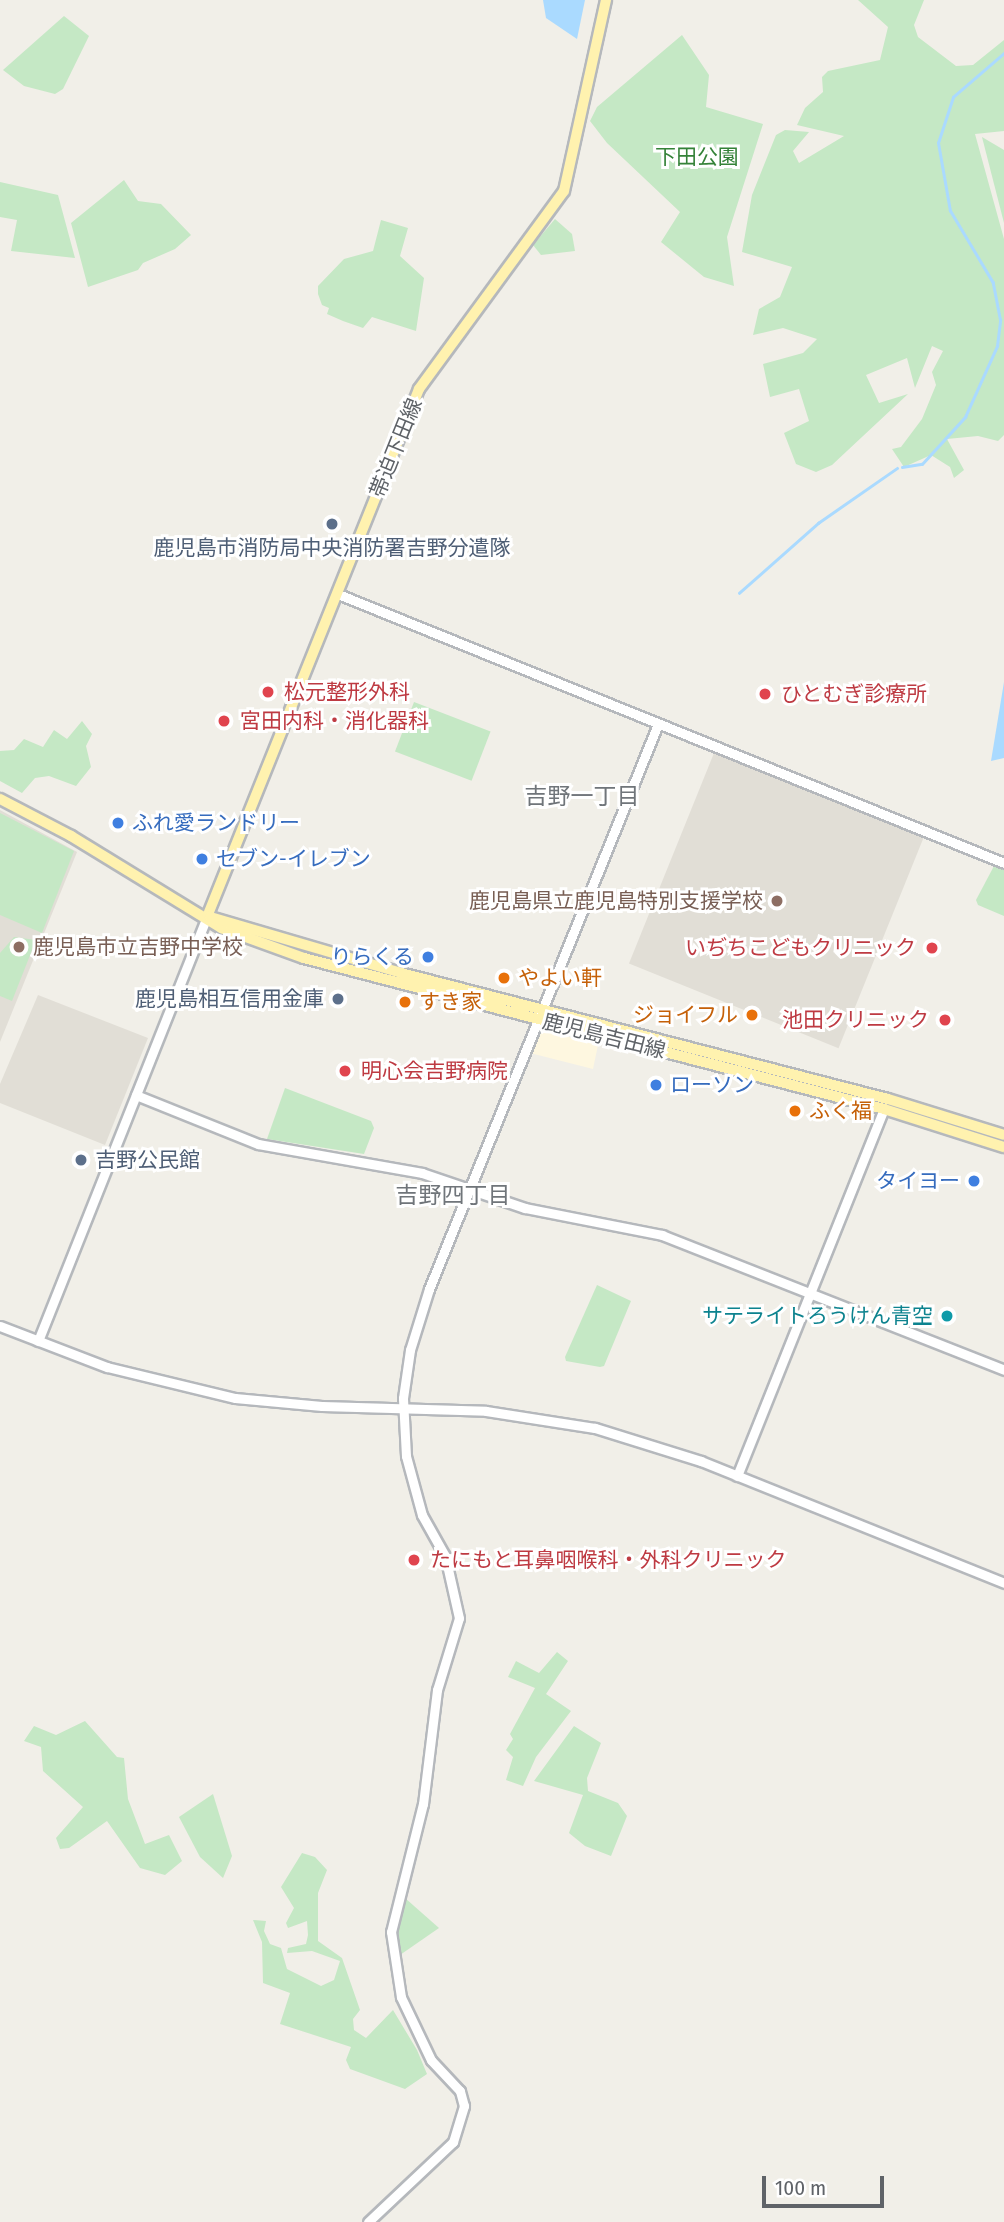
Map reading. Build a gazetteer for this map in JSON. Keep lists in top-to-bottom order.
{
  "streets": {
    "main road": ["帯迫下田線", "鹿児島吉田線"]
  },
  "crossings": [
    ["帯迫下田線", "鹿児島吉田線"]
  ],
  "districts": ["吉野一丁目", "吉野四丁目"],
  "parks": ["下田公園"],
  "places": [
    "鹿児島市消防局中央消防署吉野分遣隊",
    "松元整形外科",
    "ひとむぎ診療所",
    "宮田内科・消化器科",
    "ふれ愛ランドリー",
    "セブン-イレブン",
    "鹿児島県立鹿児島特別支援学校",
    "鹿児島市立吉野中学校",
    "いぢちこどもクリニック",
    "りらくる",
    "やよい軒",
    "鹿児島相互信用金庫",
    "すき家",
    "ジョイフル",
    "池田クリニック",
    "明心会吉野病院",
    "ローソン",
    "ふく福",
    "吉野公民館",
    "タイヨー",
    "サテライトろうけん青空",
    "たにもと耳鼻咽喉科・外科クリニック"
  ],
  "scale_bar": "100 m"
}
